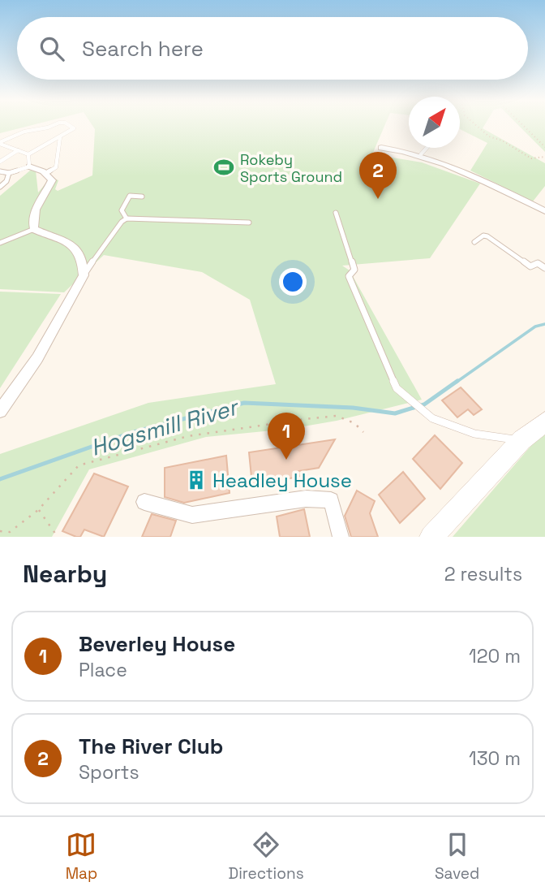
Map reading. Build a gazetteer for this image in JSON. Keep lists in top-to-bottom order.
{
  "water": ["Hogsmill River"],
  "places": {
    "sports": ["Rokeby Sports Ground"],
    "building": ["Headley House"]
  },
  "north": "top right",
  "page": {
    "search": "Search here",
    "pins": ["2", "1"],
    "heading": ["Nearby", "2 results"],
    "list": [
      {
        "mark": "1",
        "name": "Beverley House",
        "note": "Place",
        "value": "120 m"
      },
      {
        "mark": "2",
        "name": "The River Club",
        "note": "Sports",
        "value": "130 m"
      }
    ],
    "nav": ["Map", "Directions", "Saved"]
  }
}
